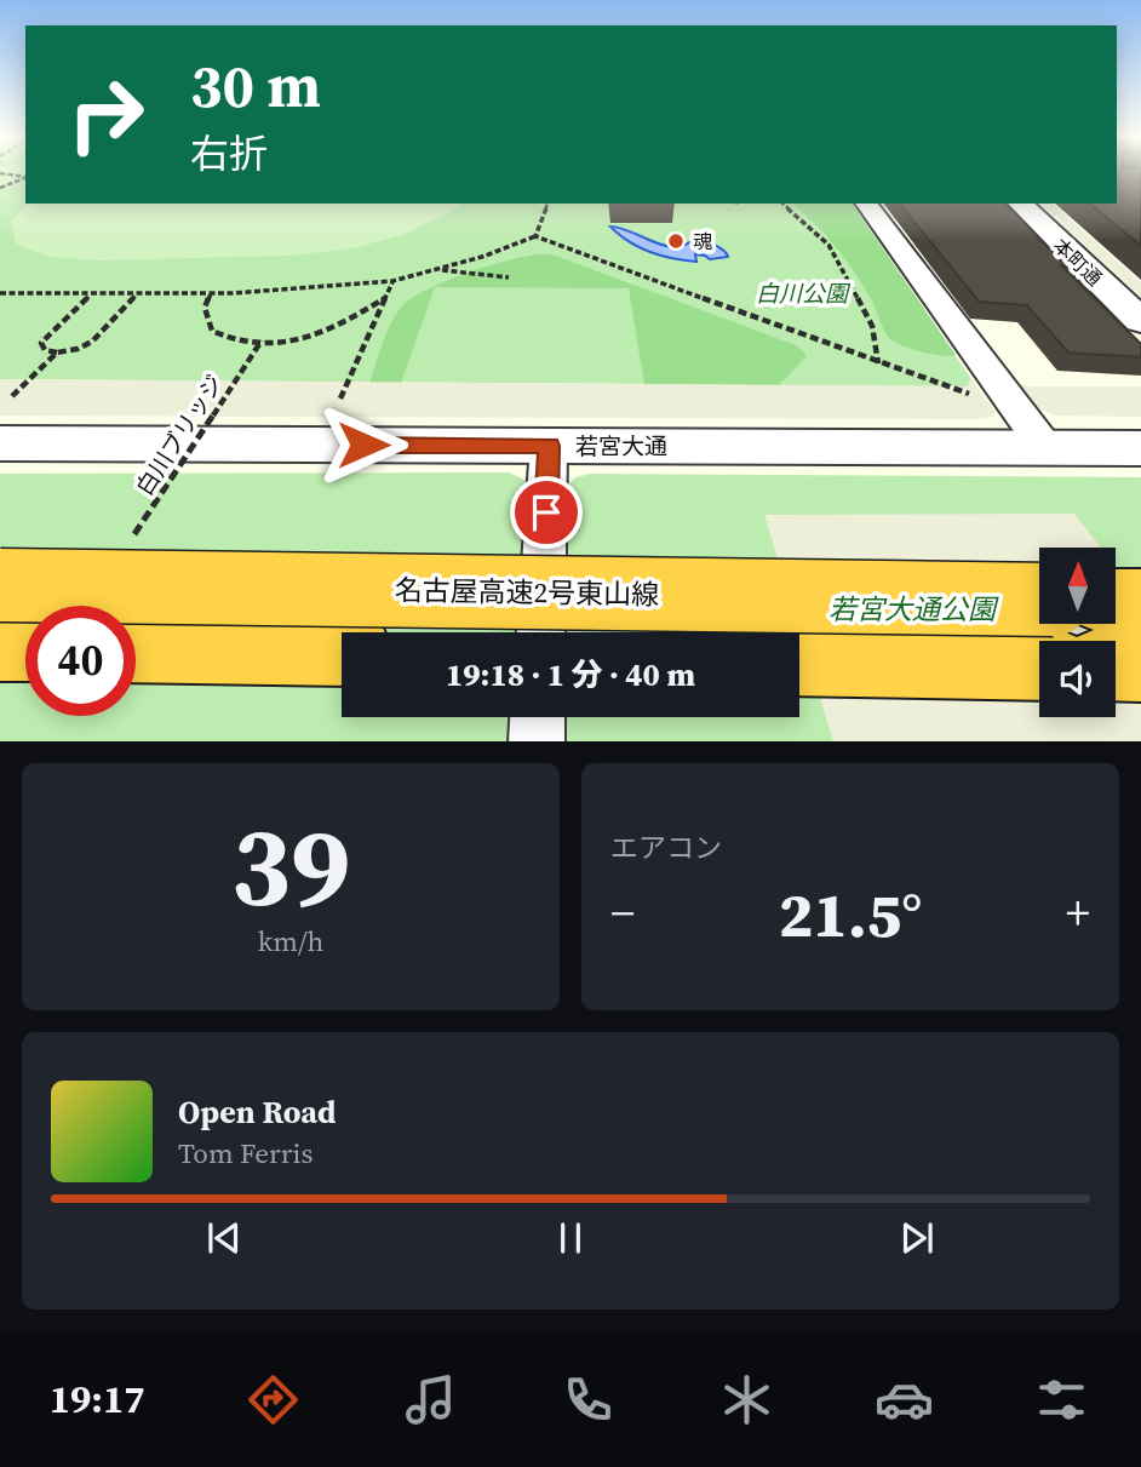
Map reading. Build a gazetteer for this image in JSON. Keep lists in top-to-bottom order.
{
  "streets": {
    "highway": ["名古屋高速2号東山線"],
    "street": ["本町通", "若宮大通"],
    "path": ["白川ブリッジ"]
  },
  "parks": ["白川公園", "若宮大通公園"],
  "places": ["魂"],
  "north": "top",
  "page": {
    "turn": ["30 m", "右折"],
    "limit": "40",
    "trip": "19:18 · 1 分 · 40 m",
    "tile": [
      ["39", "km/h"],
      "エアコン"
    ],
    "heat": ["−", "21.5°", "+"],
    "song": ["Open Road", "Tom Ferris"],
    "tabs": "19:17"
  }
}
